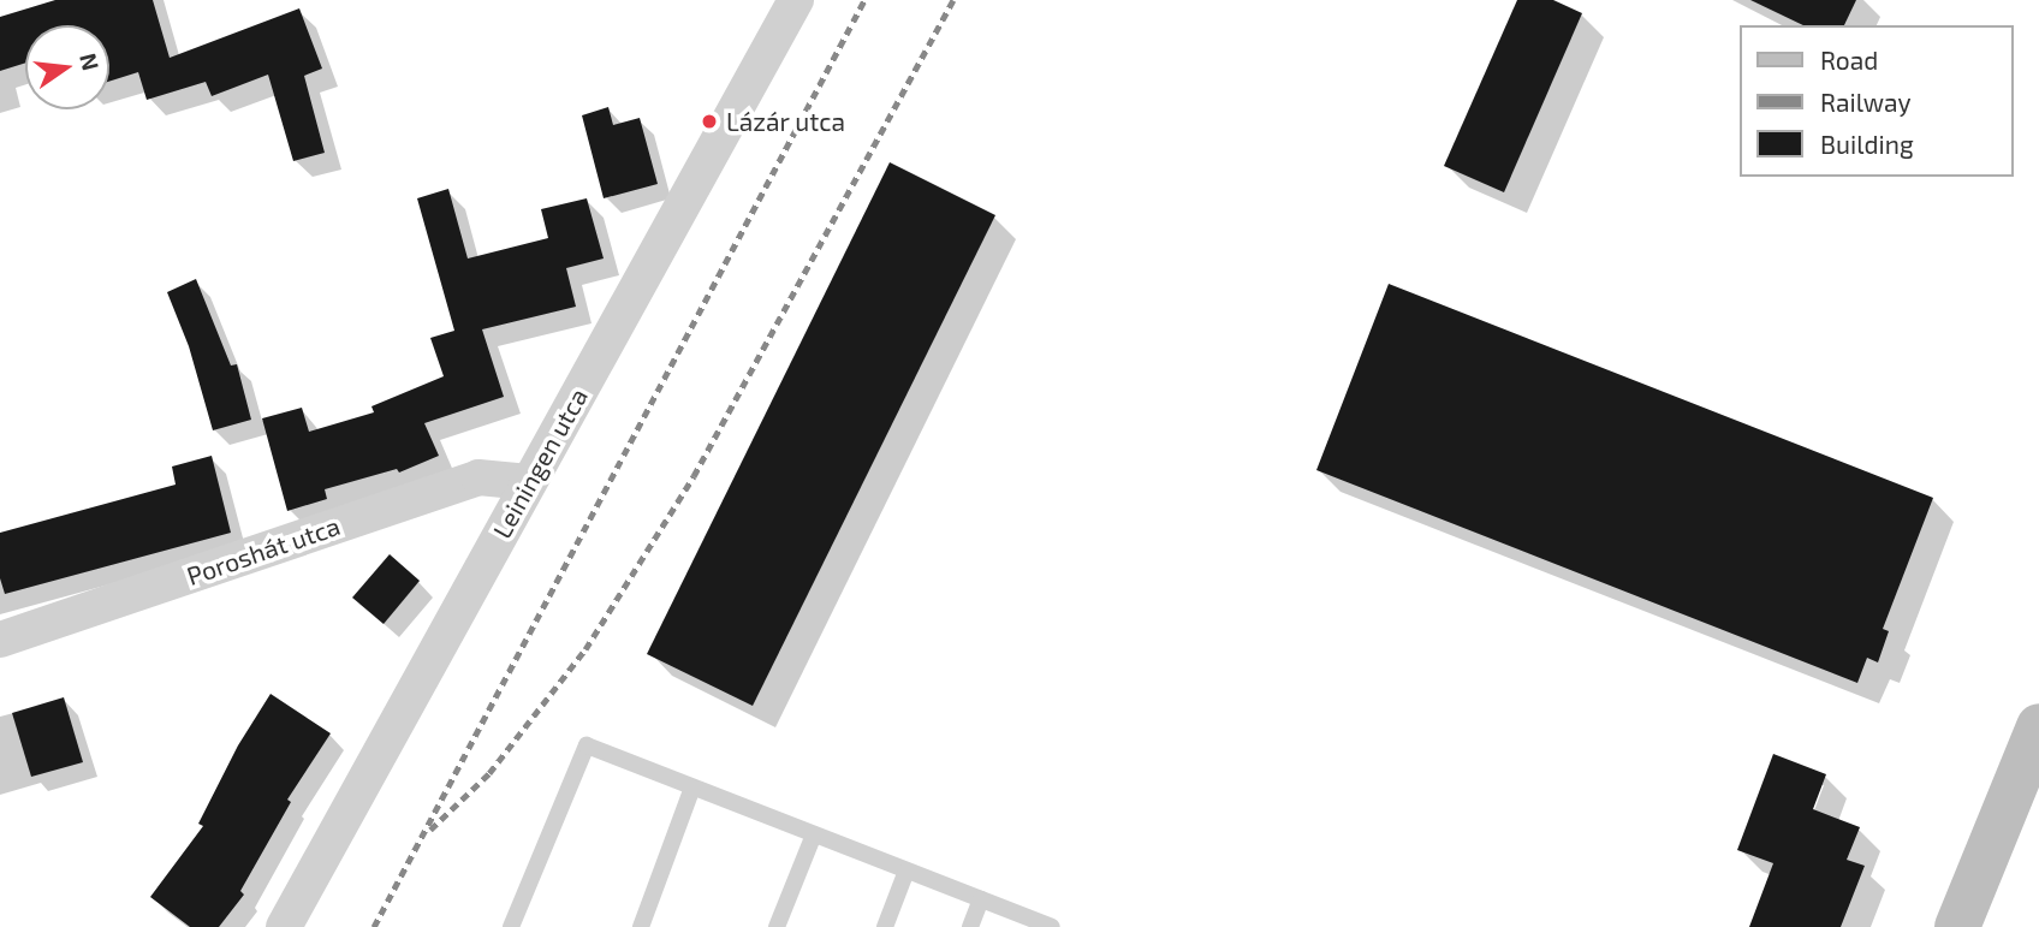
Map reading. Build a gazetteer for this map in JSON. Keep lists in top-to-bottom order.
{
  "streets": {
    "street": ["Leiningen utca", "Poroshát utca"]
  },
  "crossings": [
    ["Leiningen utca", "Poroshát utca"]
  ],
  "places": ["Lázár utca"],
  "legend": ["Road", "Railway", "Building"],
  "north": "right"
}
